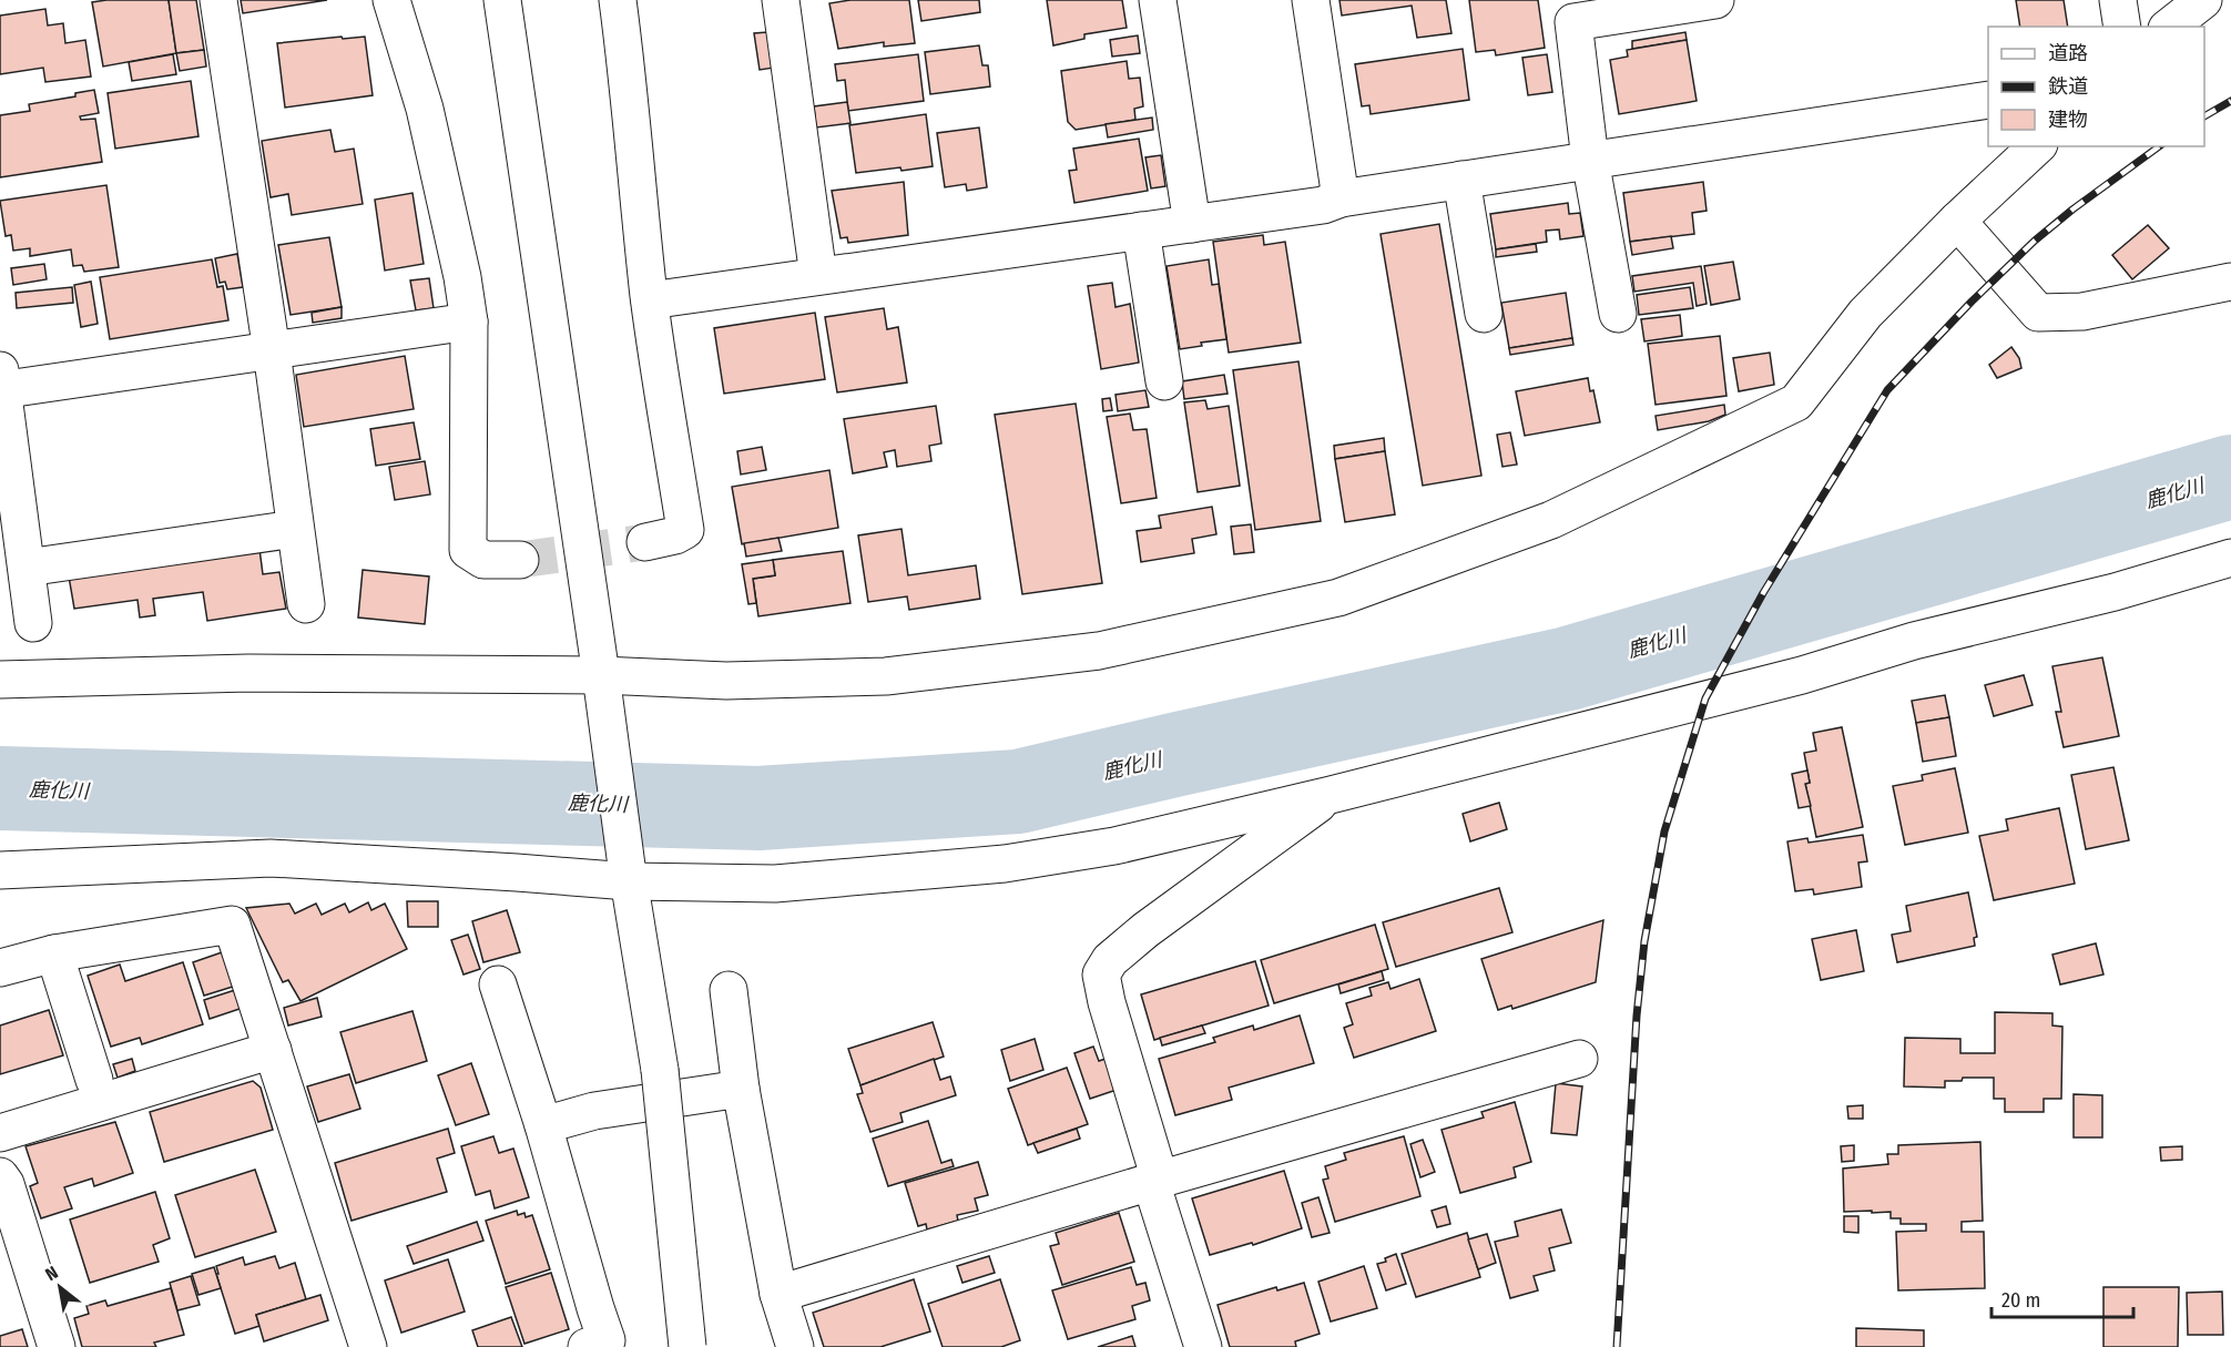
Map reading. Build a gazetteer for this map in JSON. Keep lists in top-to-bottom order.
{
  "water": ["鹿化川"],
  "legend": ["道路", "鉄道", "建物"],
  "scale_bar": "20 m",
  "north": "top left"
}
